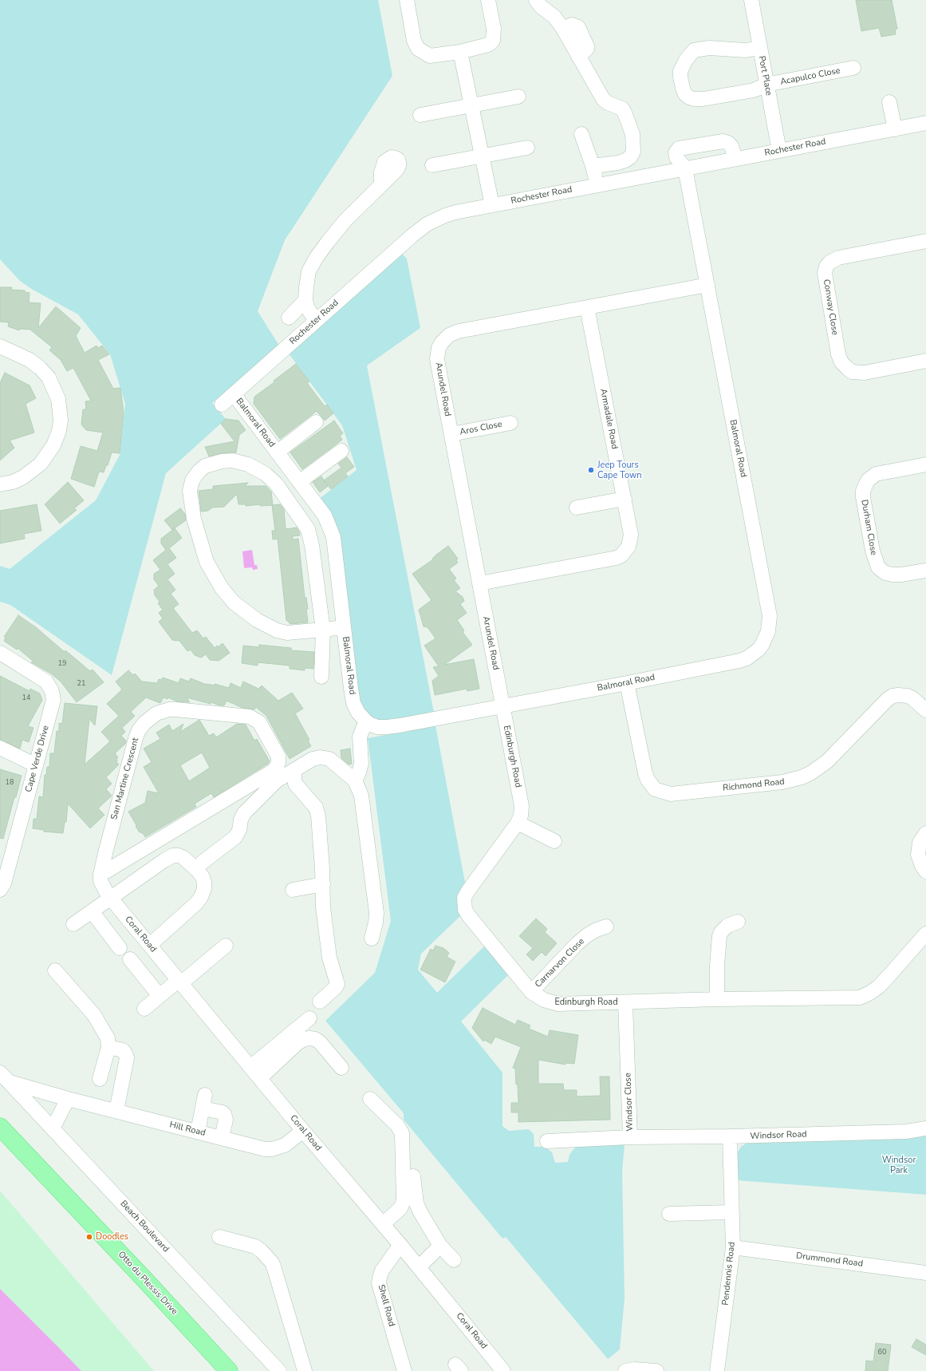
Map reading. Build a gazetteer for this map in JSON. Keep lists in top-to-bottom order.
{
  "streets": {
    "main road": ["Otto du Plessis Drive"],
    "street": [
      "Port Place",
      "Acapulco Close",
      "Rochester Road",
      "Conway Close",
      "Arundel Road",
      "Armadale Road",
      "Balmoral Road",
      "Aros Close",
      "Durham Close",
      "Edinburgh Road",
      "Cape Verde Drive",
      "San Martine Crescent",
      "Richmond Road",
      "Coral Road",
      "Carnarvon Close",
      "Windsor Close",
      "Hill Road",
      "Windsor Road",
      "Beach Boulevard",
      "Drummond Road",
      "Pendennis Road",
      "Shell Road"
    ]
  },
  "crossings": [
    ["Port Place", "Acapulco Close"],
    ["Port Place", "Rochester Road"],
    ["Rochester Road", "Balmoral Road"],
    ["Arundel Road", "Armadale Road"],
    ["Arundel Road", "Balmoral Road"],
    ["Arundel Road", "Aros Close"],
    ["Arundel Road", "Edinburgh Road"],
    ["Balmoral Road", "Edinburgh Road"],
    ["Balmoral Road", "Richmond Road"],
    ["Edinburgh Road", "Carnarvon Close"],
    ["Edinburgh Road", "Windsor Close"],
    ["San Martine Crescent", "Coral Road"],
    ["Coral Road", "Hill Road"],
    ["Coral Road", "Shell Road"],
    ["Windsor Close", "Windsor Road"],
    ["Hill Road", "Beach Boulevard"],
    ["Windsor Road", "Pendennis Road"],
    ["Drummond Road", "Pendennis Road"]
  ],
  "parks": ["Windsor Park"],
  "places": ["Jeep Tours Cape Town", "Doodles"],
  "house_numbers": [
    "19",
    "21",
    "14",
    "18",
    "60"
  ]
}
